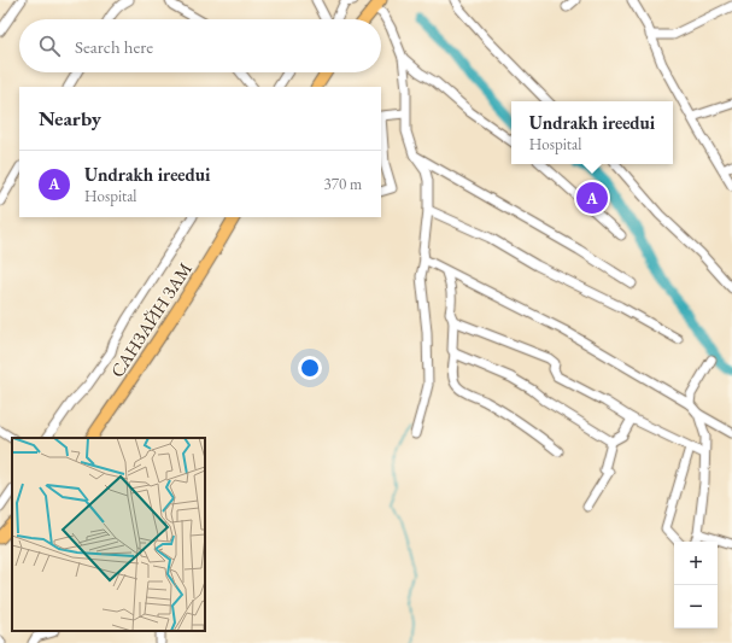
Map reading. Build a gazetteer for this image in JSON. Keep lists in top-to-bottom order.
{
  "streets": {
    "main road": ["САНЗАЙН ЗАМ"]
  },
  "page": {
    "search": "Search here",
    "heading": "Nearby",
    "popup": ["Undrakh ireedui", "Hospital"],
    "list": [
      {
        "mark": "A",
        "name": "Undrakh ireedui",
        "note": "Hospital",
        "value": "370 m"
      }
    ],
    "pins": "A",
    "map_buttons": ["+", "−"]
  }
}
